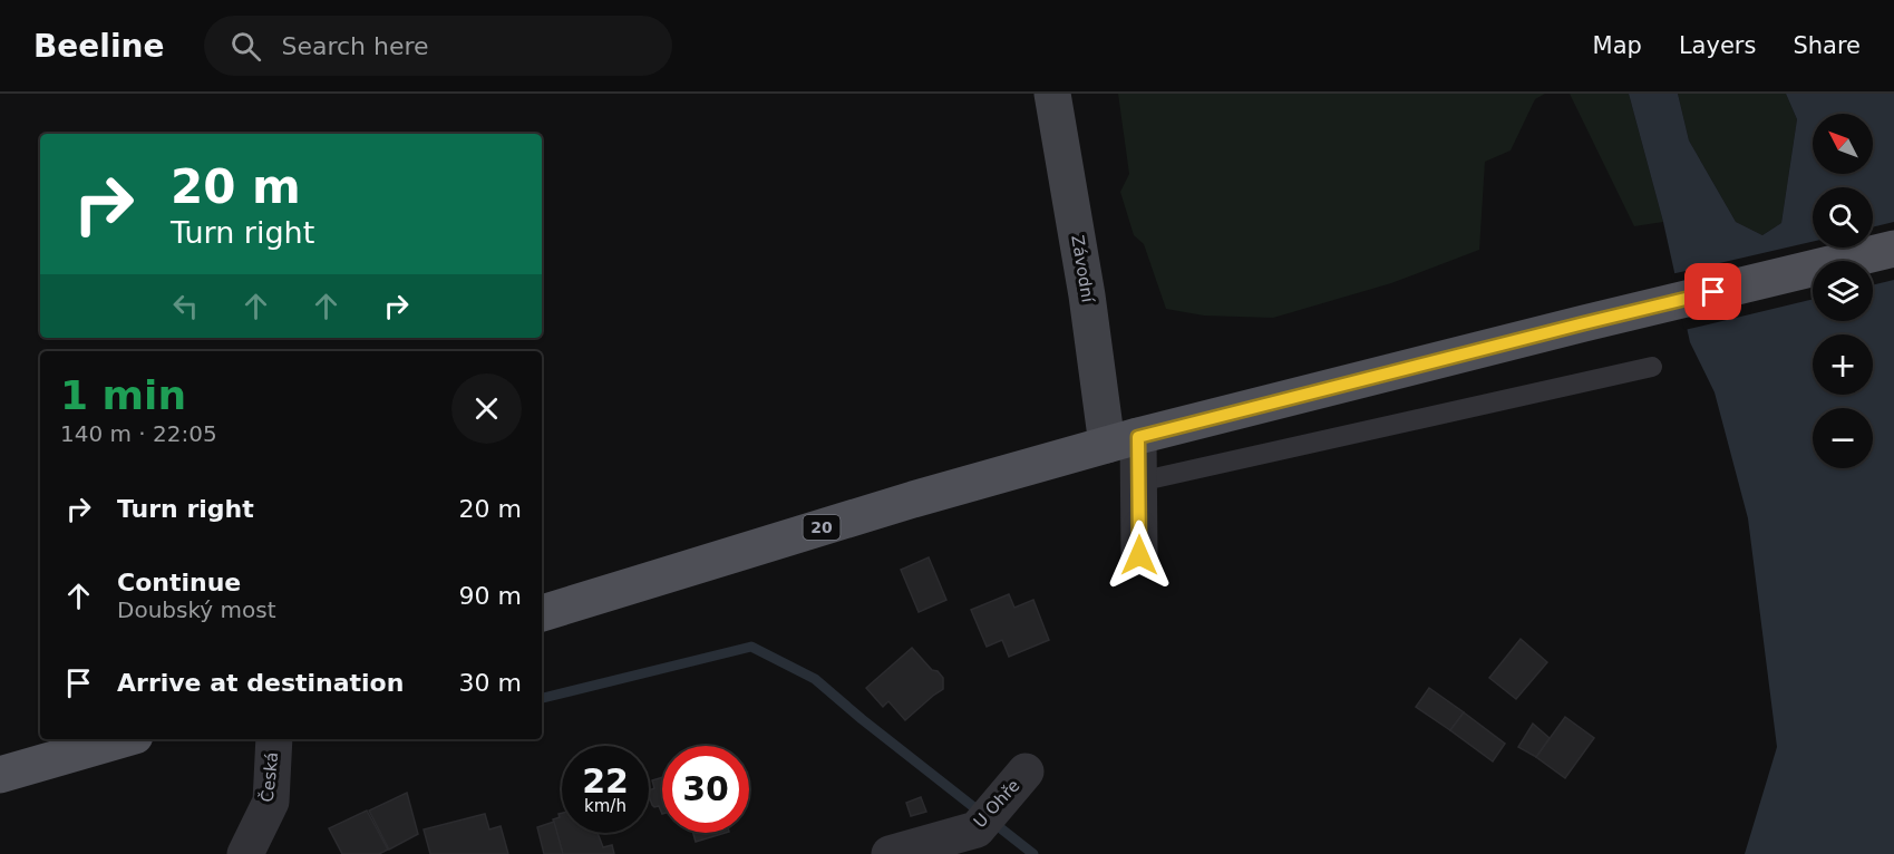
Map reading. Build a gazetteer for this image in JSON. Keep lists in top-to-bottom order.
{
  "streets": {
    "main road": ["20"],
    "street": ["Závodní", "Česká", "U Ohře"]
  },
  "crossings": [
    ["Závodní", "20"]
  ],
  "north": "top left",
  "page": {
    "header": "Beeline",
    "search": "Search here",
    "nav": ["Map", "Layers", "Share"],
    "map_buttons": ["+", "−"],
    "turn": ["20 m", "Turn right"],
    "heading": ["1 min", "140 m · 22:05"],
    "list": [
      {
        "name": "Turn right",
        "value": "20 m"
      },
      {
        "name": "Continue",
        "note": "Doubský most",
        "value": "90 m"
      },
      {
        "name": "Arrive at destination",
        "value": "30 m"
      }
    ],
    "speed": "22 km/h",
    "limit": "30"
  }
}
